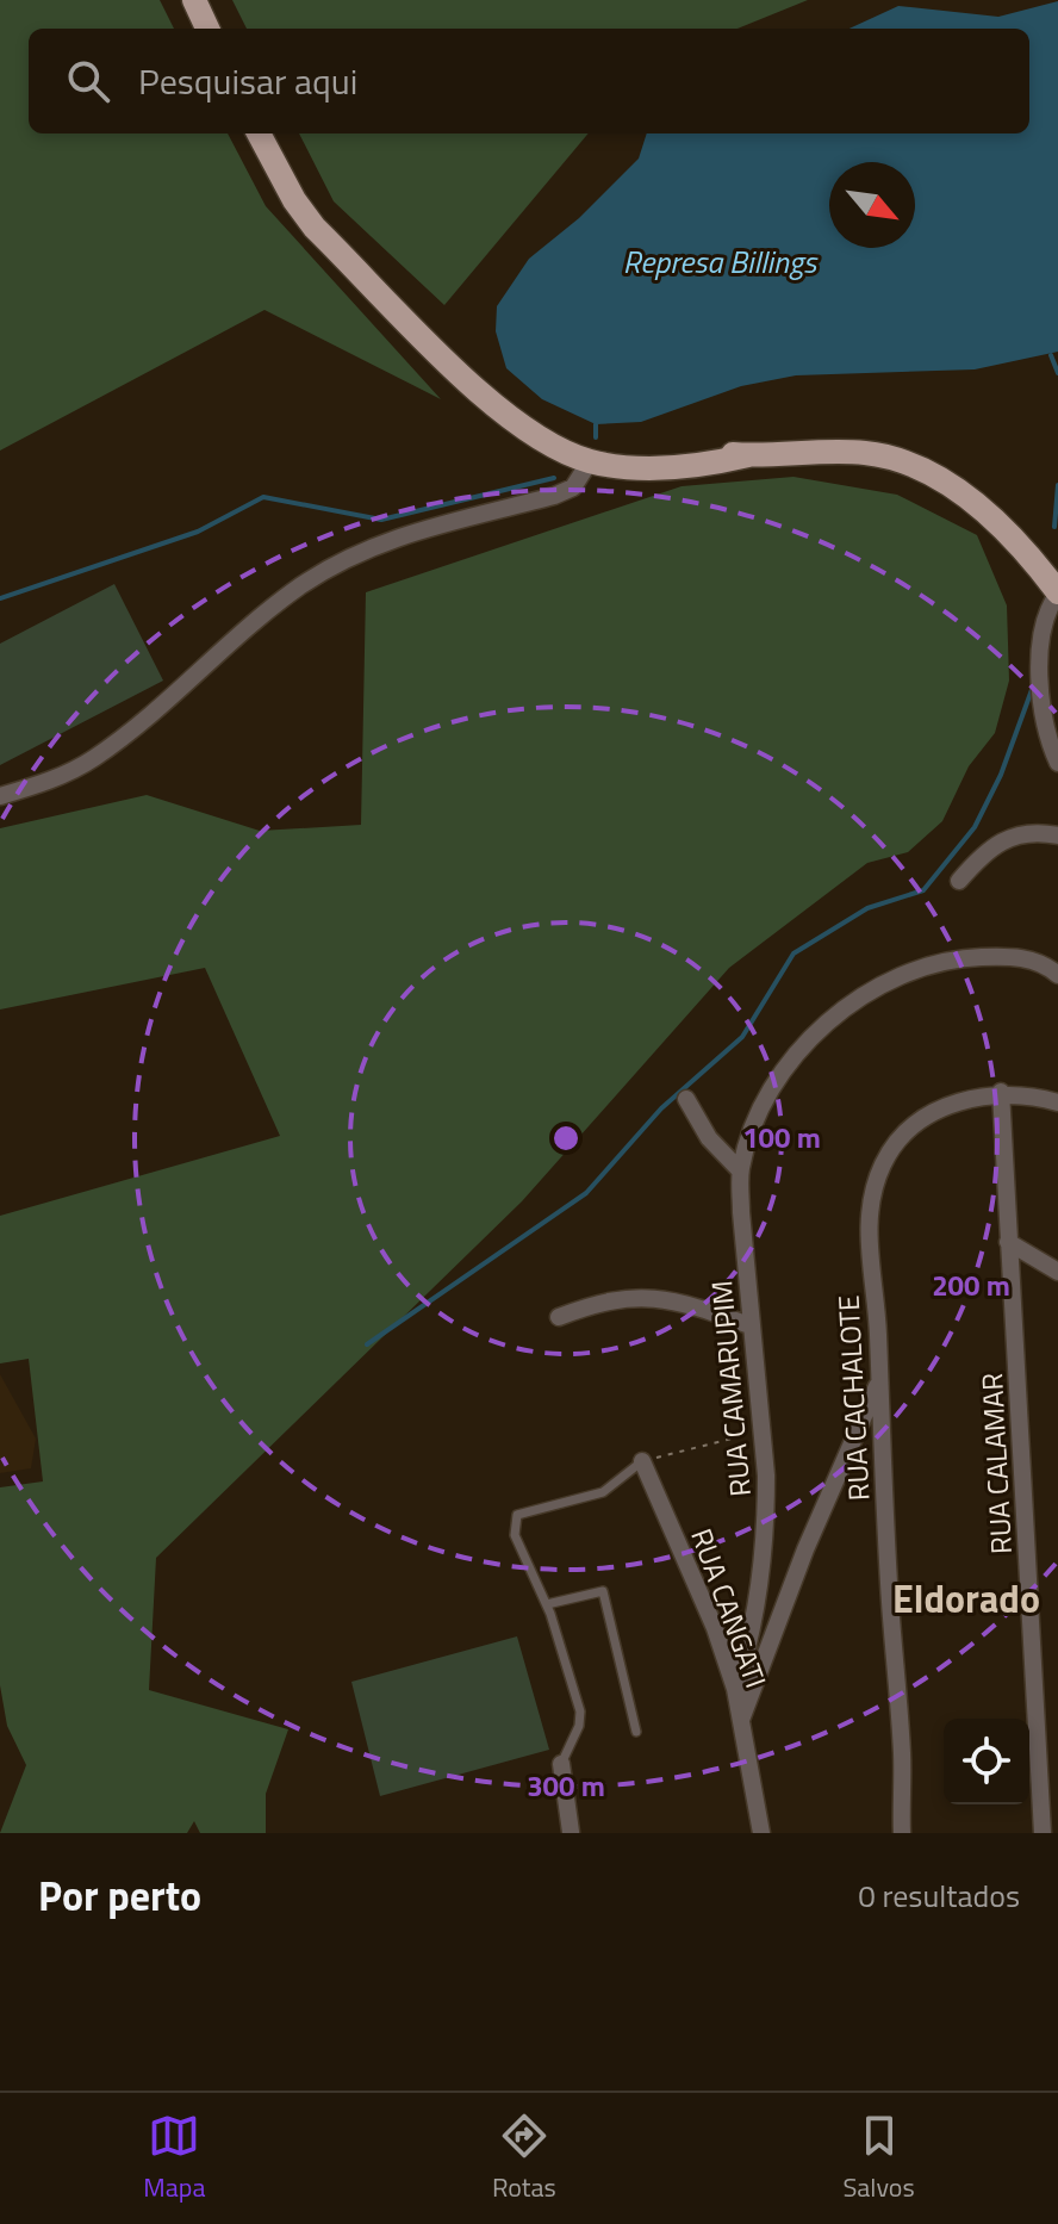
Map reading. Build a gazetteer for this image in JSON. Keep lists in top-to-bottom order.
{
  "streets": {
    "street": [
      "RUA CAMARUPIM",
      "RUA CACHALOTE",
      "RUA CALAMAR",
      "RUA CANGATI"
    ]
  },
  "crossings": [
    ["RUA CAMARUPIM", "RUA CANGATI"],
    ["RUA CACHALOTE", "RUA CALAMAR"]
  ],
  "districts": ["Eldorado"],
  "water": ["Represa Billings"],
  "north": "bottom right",
  "page": {
    "search": "Pesquisar aqui",
    "heading": ["Por perto", "0 resultados"],
    "nav": ["Mapa", "Rotas", "Salvos"]
  },
  "rings": ["100 m", "200 m", "300 m"]
}
